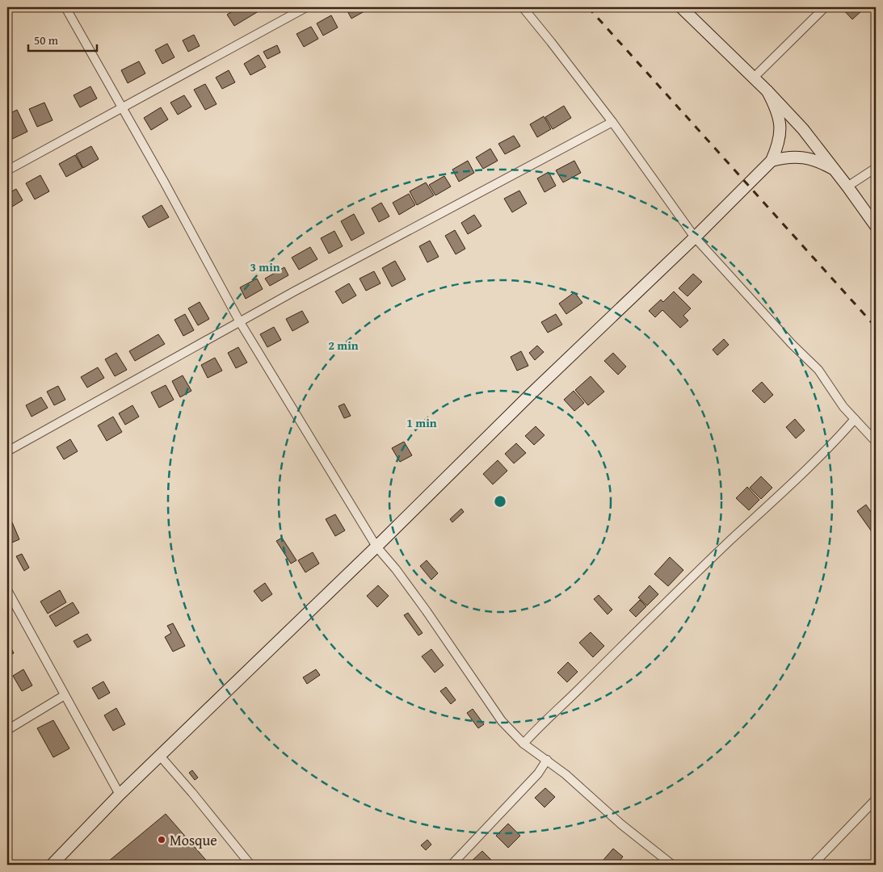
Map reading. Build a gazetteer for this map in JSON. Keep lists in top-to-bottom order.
{
  "places": ["Mosque"],
  "scale_bar": "50 m",
  "rings": ["3 min", "2 min", "1 min"]
}
